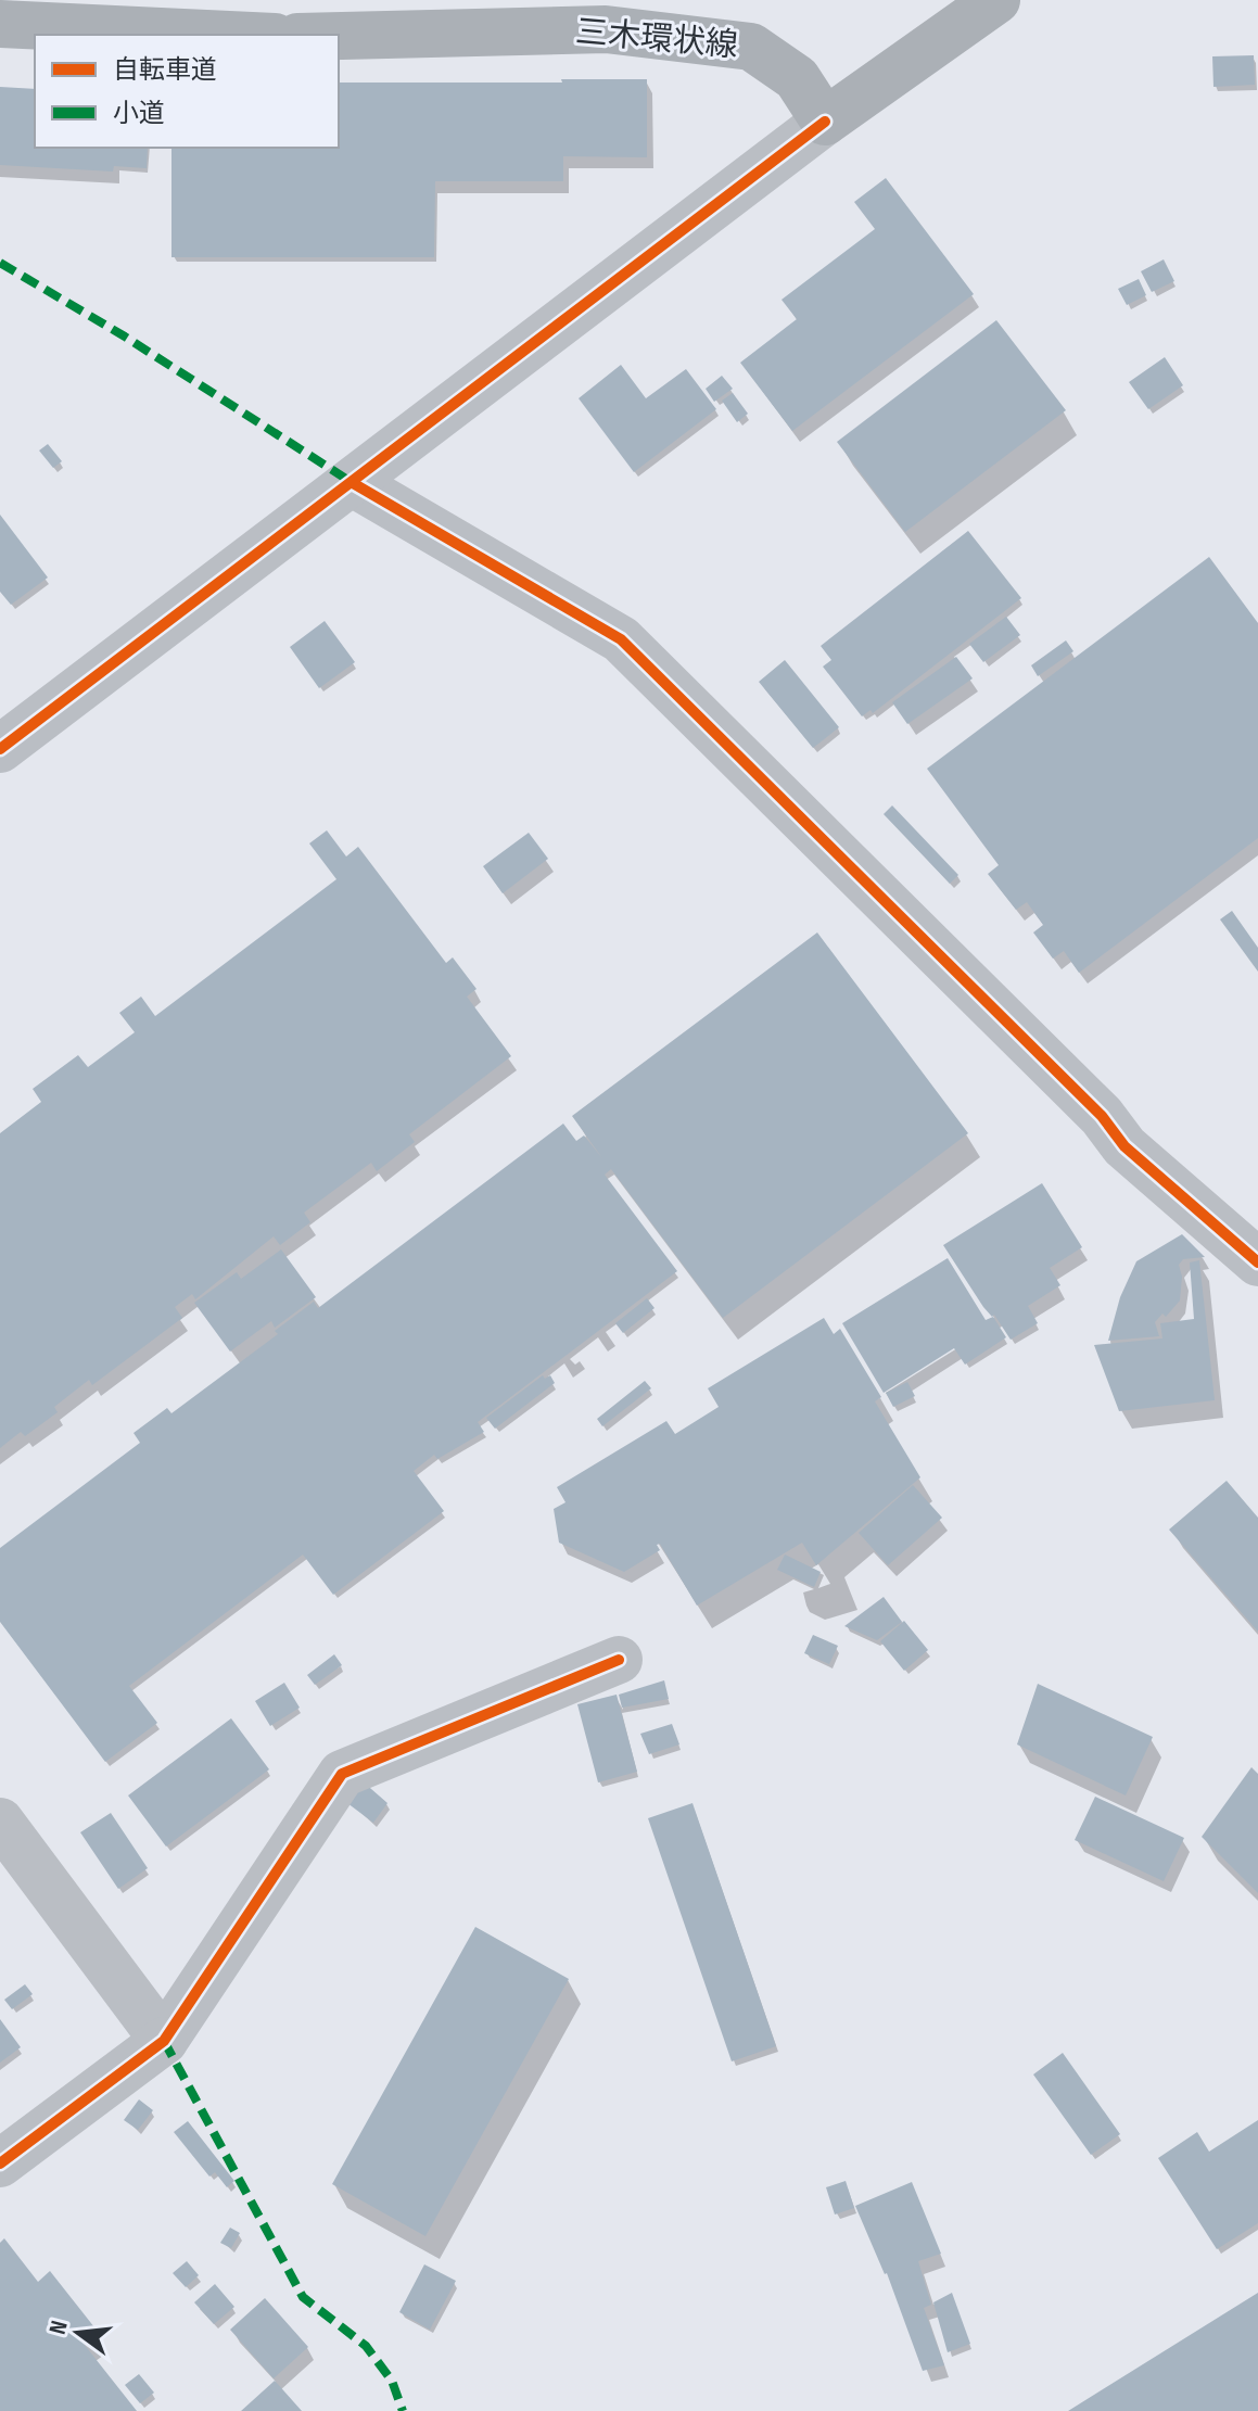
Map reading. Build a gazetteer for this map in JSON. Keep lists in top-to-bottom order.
{
  "streets": {
    "main road": ["三木環状線"]
  },
  "legend": ["自転車道", "小道"],
  "north": "left"
}
